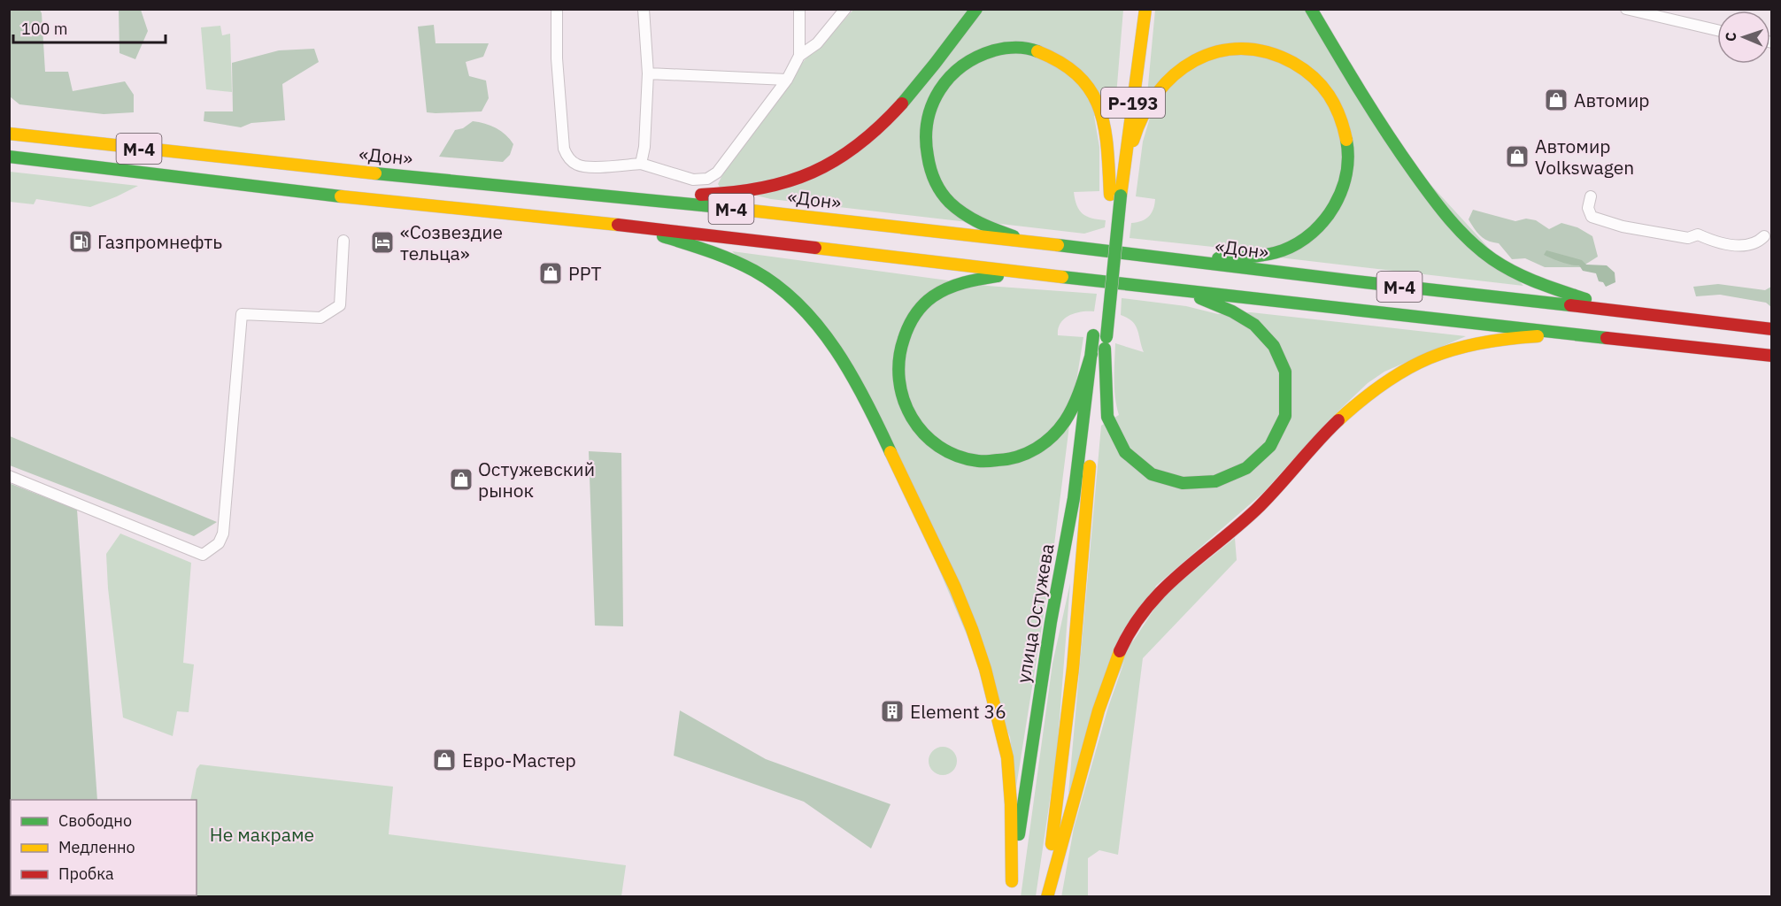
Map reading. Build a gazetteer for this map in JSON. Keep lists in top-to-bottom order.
{
  "streets": {
    "main road": [
      "Р-193",
      "М-4",
      "«Дон»",
      "улица Остужева"
    ]
  },
  "crossings": [
    ["Р-193", "улица Остужева"],
    ["М-4", "«Дон»"]
  ],
  "parks": ["Не макраме"],
  "places": {
    "shop": [
      "Автомир",
      "Автомир Volkswagen",
      "РРТ",
      "Остужевский рынок",
      "Евро-Мастер"
    ],
    "fuel station": ["Газпромнефть"],
    "hotel": ["«Созвездие тельца»"],
    "building": ["Element 36"]
  },
  "legend": ["Свободно", "Медленно", "Пробка"],
  "scale_bar": "100 m",
  "north": "left"
}
